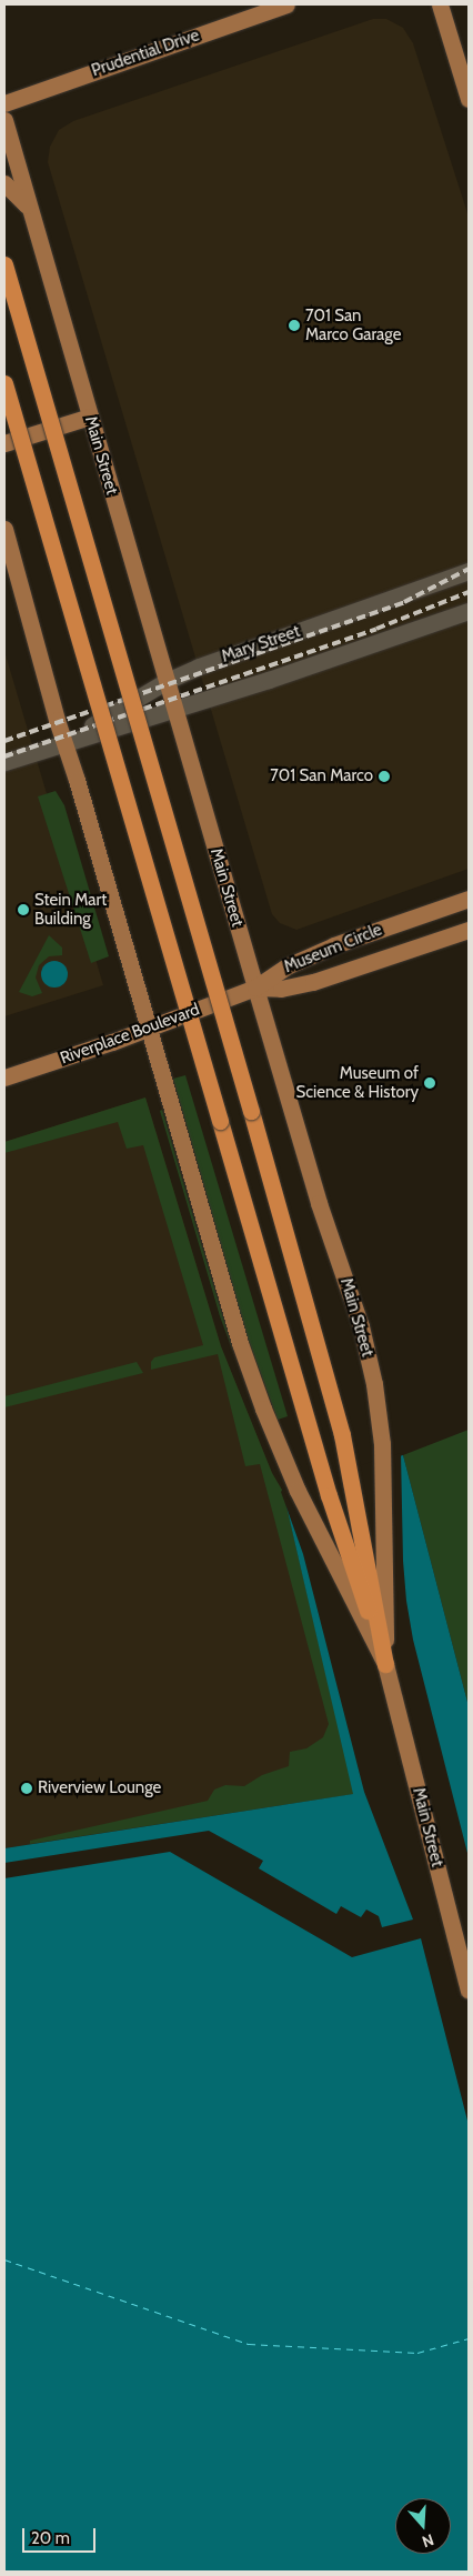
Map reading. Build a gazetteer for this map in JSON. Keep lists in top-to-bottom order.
{
  "streets": {
    "main road": [
      "Prudential Drive",
      "Main Street",
      "Museum Circle",
      "Riverplace Boulevard"
    ],
    "street": ["Mary Street"]
  },
  "crossings": [
    ["Main Street", "Mary Street"],
    ["Main Street", "Museum Circle"],
    ["Main Street", "Riverplace Boulevard"],
    ["Museum Circle", "Riverplace Boulevard"]
  ],
  "places": [
    "701 San Marco Garage",
    "701 San Marco",
    "Stein Mart Building",
    "Museum of Science & History",
    "Riverview Lounge"
  ],
  "scale_bar": "20 m",
  "north": "bottom"
}
